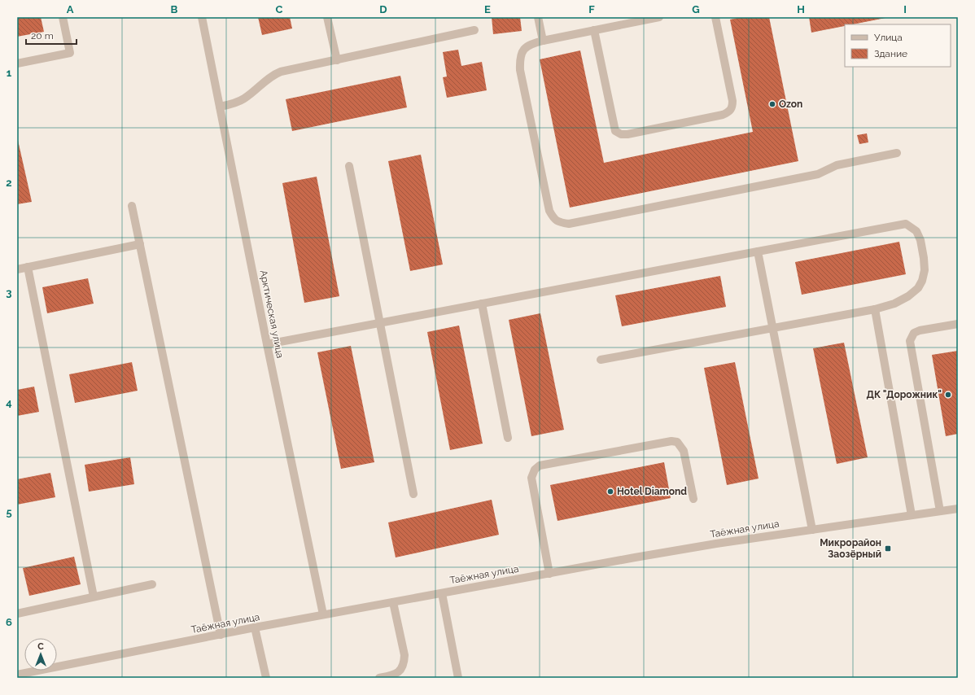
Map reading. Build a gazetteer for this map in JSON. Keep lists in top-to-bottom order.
{
  "streets": {
    "street": ["Арктическая улица", "Таёжная улица"]
  },
  "crossings": [
    ["Арктическая улица", "Таёжная улица"]
  ],
  "places": {
    "other": ["Ozon", "ДК \"Дорожник\"", "Hotel Diamond"],
    "transit": ["Микрорайон Заозёрный"]
  },
  "legend": ["Улица", "Здание"],
  "scale_bar": "20 m",
  "north": "top",
  "grid": {
    "columns": [
      "A",
      "B",
      "C",
      "D",
      "E",
      "F",
      "G",
      "H",
      "I"
    ],
    "rows": [
      "1",
      "2",
      "3",
      "4",
      "5",
      "6"
    ]
  }
}
